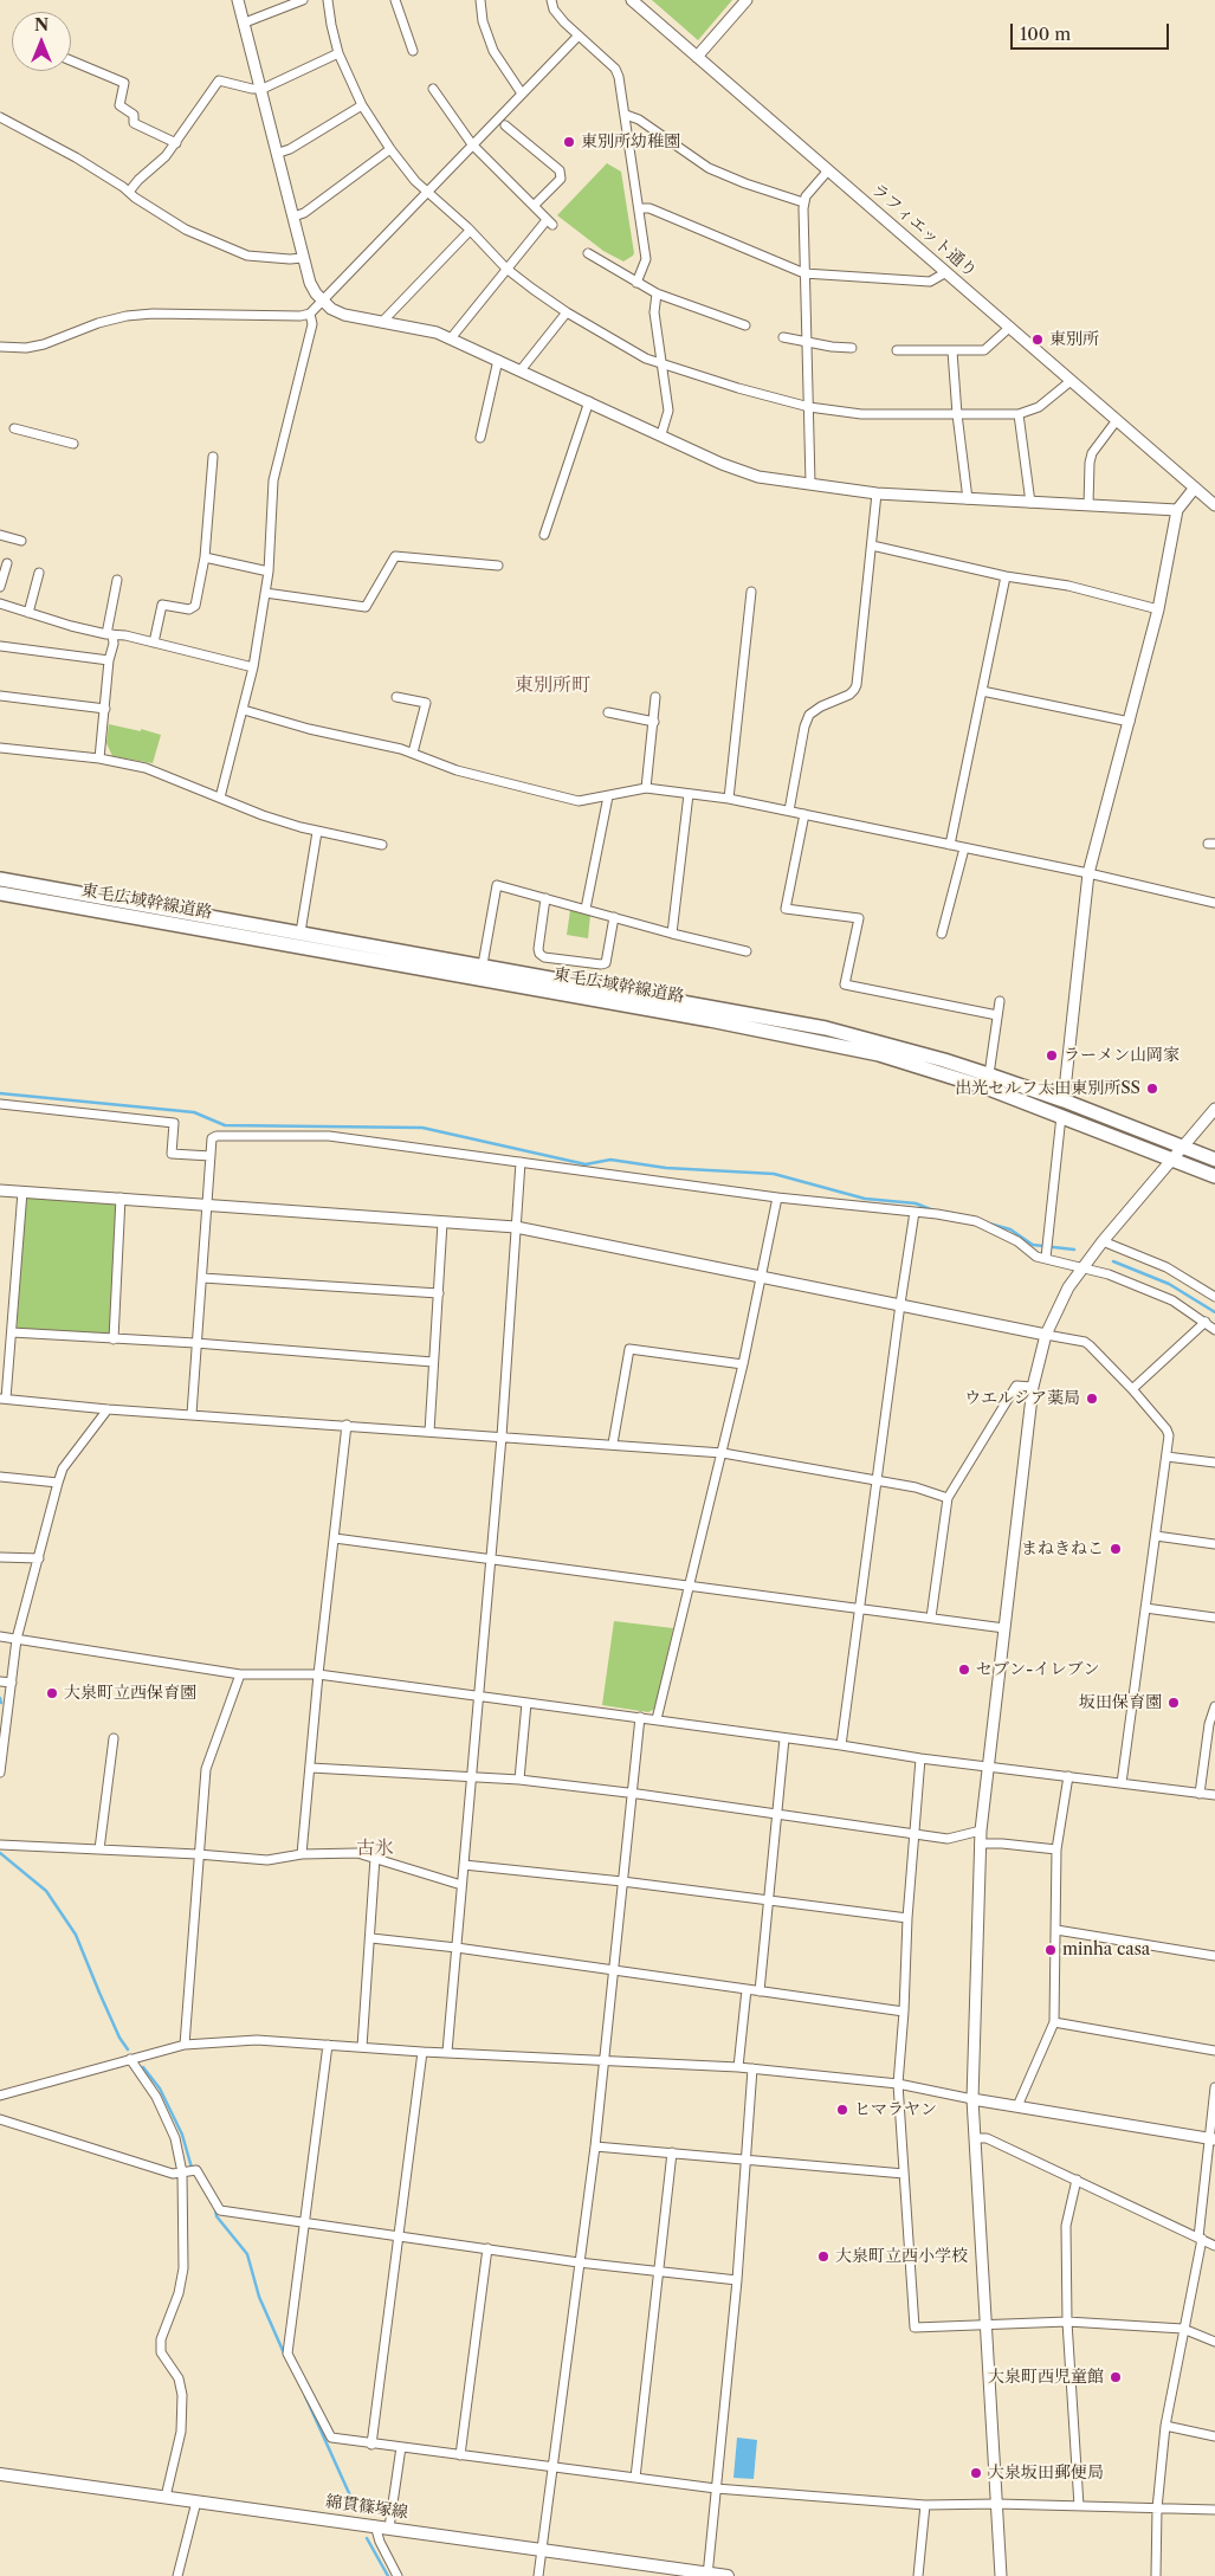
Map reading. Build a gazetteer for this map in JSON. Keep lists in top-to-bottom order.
{
  "streets": {
    "highway": ["東毛広域幹線道路"],
    "main road": ["綿貫篠塚線"],
    "street": ["ラフィエット通り"]
  },
  "districts": ["東別所町", "古氷"],
  "places": [
    "東別所幼稚園",
    "東別所",
    "ラーメン山岡家",
    "出光セルフ太田東別所SS",
    "ウエルシア薬局",
    "まねきねこ",
    "セブン-イレブン",
    "大泉町立西保育園",
    "坂田保育園",
    "minha casa",
    "ヒマラヤン",
    "大泉町立西小学校",
    "大泉町西児童館",
    "大泉坂田郵便局"
  ],
  "scale_bar": "100 m",
  "north": "top"
}
